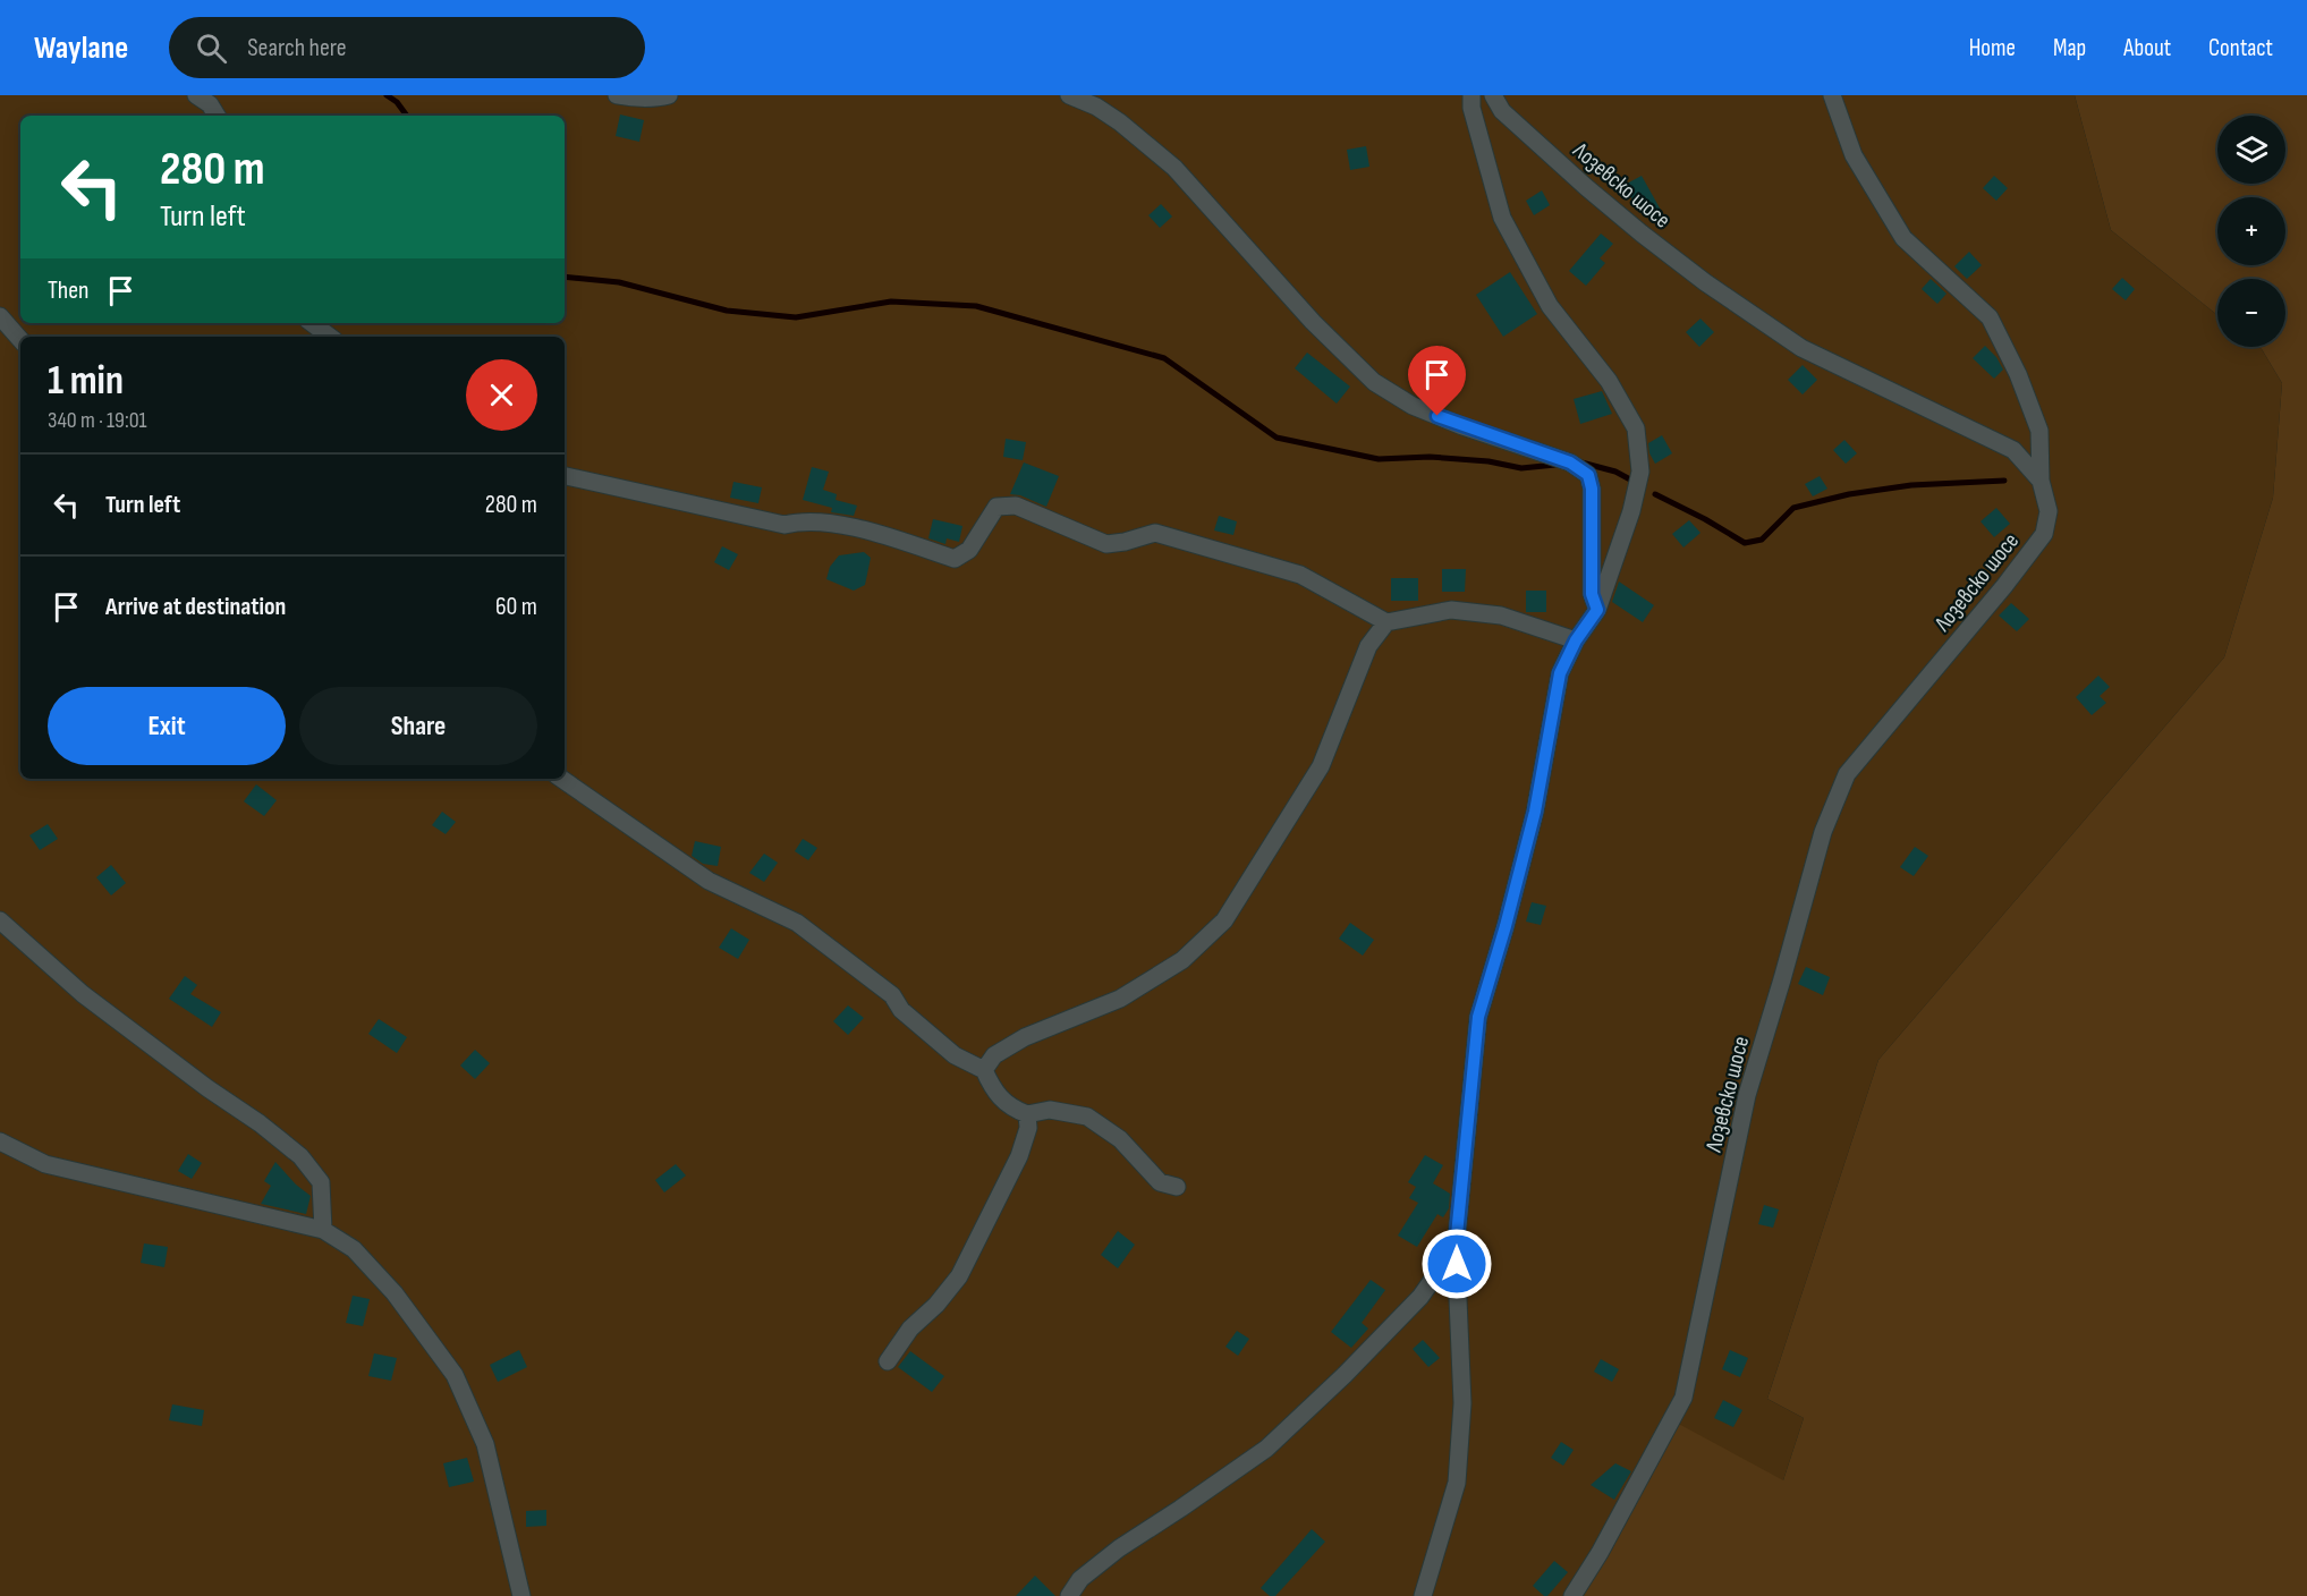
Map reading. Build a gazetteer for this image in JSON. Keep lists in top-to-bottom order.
{
  "streets": {
    "street": ["Лозевско шосе"]
  },
  "page": {
    "header": "Waylane",
    "search": "Search here",
    "nav": [
      "Home",
      "Map",
      "About",
      "Contact"
    ],
    "map_buttons": ["+", "−"],
    "turn": ["280 m", "Turn left"],
    "then": "Then",
    "heading": ["1 min", "340 m · 19:01"],
    "list": [
      {
        "name": "Turn left",
        "value": "280 m"
      },
      {
        "name": "Arrive at destination",
        "value": "60 m"
      }
    ],
    "buttons": ["Exit", "Share"]
  }
}
